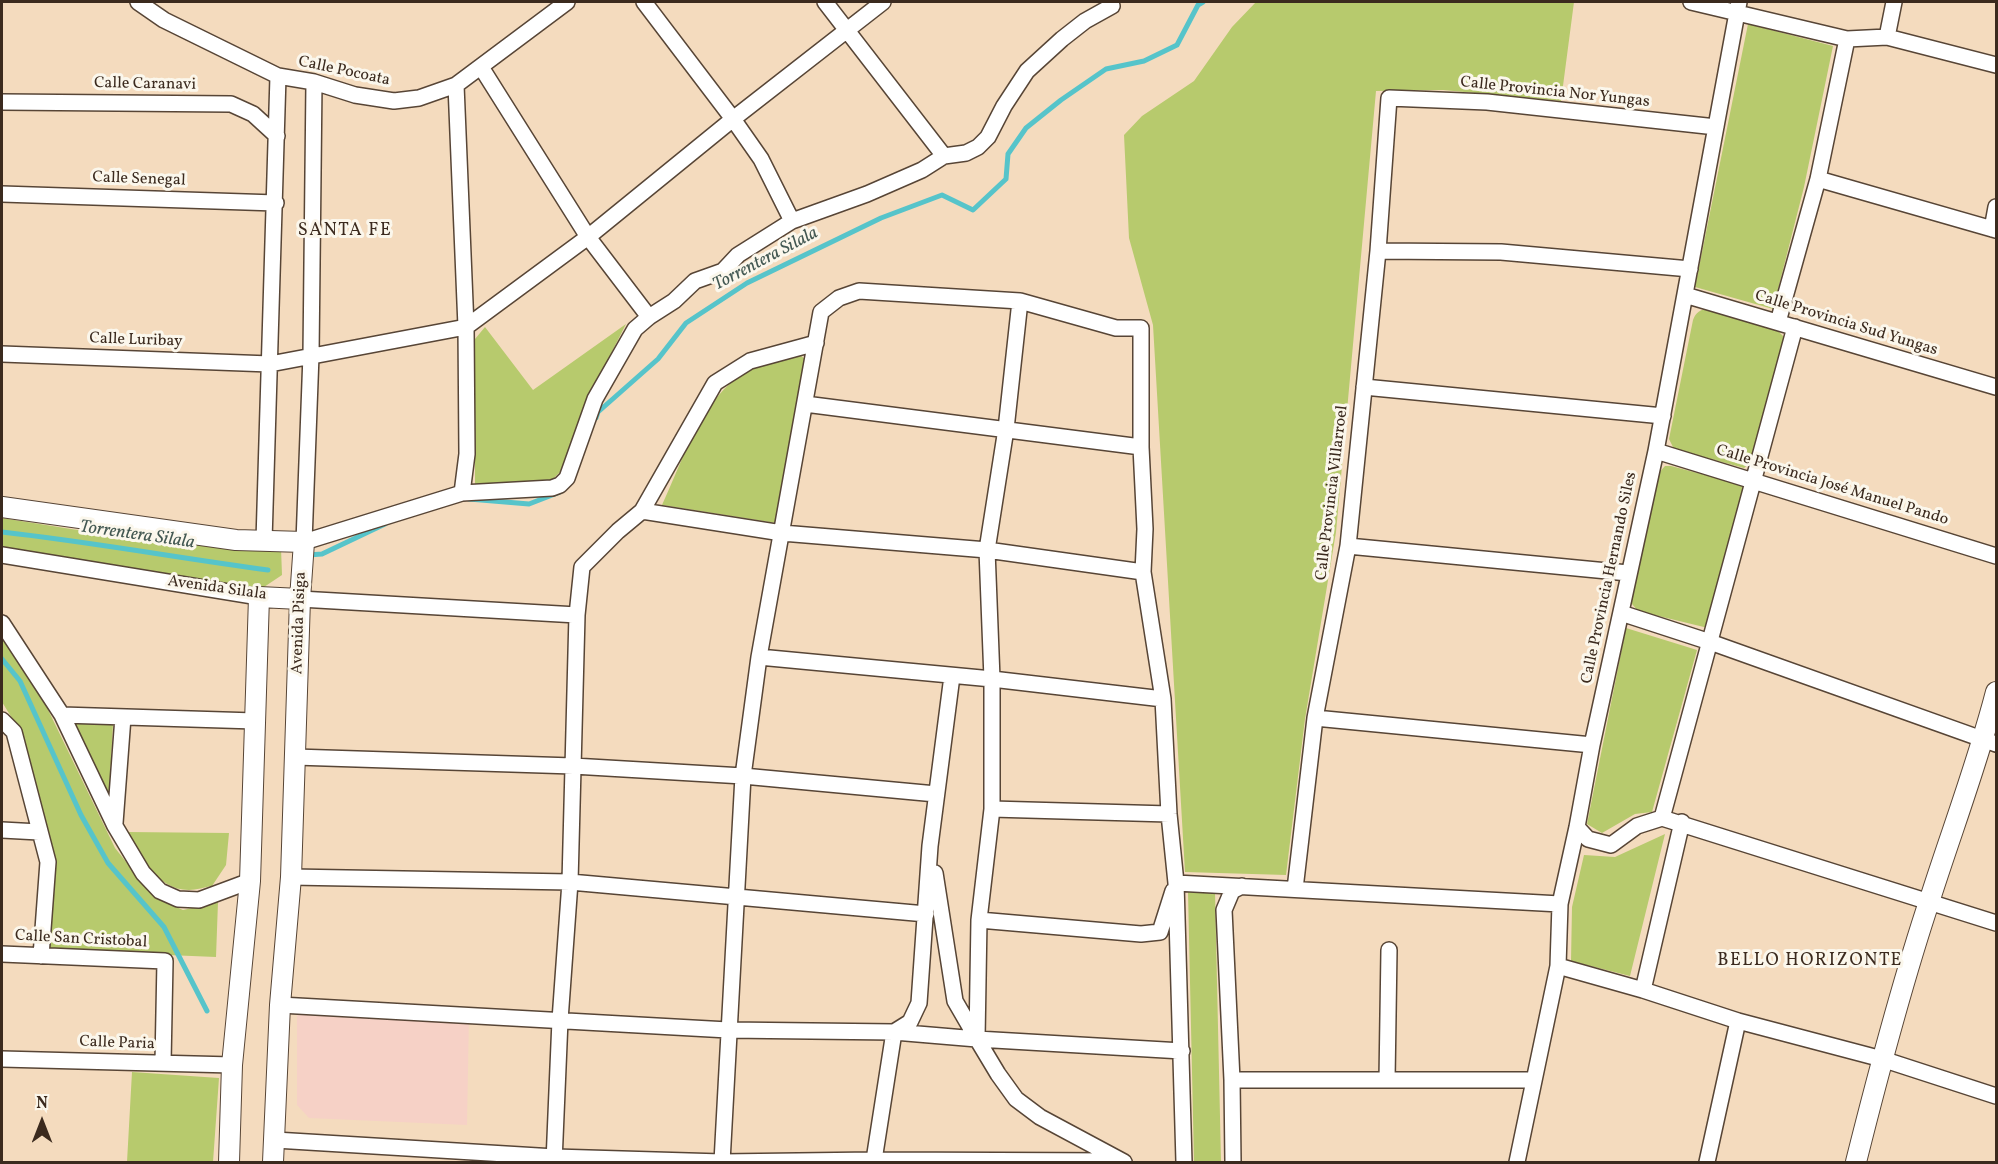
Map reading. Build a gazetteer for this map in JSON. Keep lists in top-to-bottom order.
{
  "streets": {
    "street": [
      "Calle Pocoata",
      "Calle Caranavi",
      "Calle Provincia Nor Yungas",
      "Calle Senegal",
      "Calle Provincia Sud Yungas",
      "Calle Luribay",
      "Calle Provincia José Manuel Pando",
      "Calle Provincia Villarroel",
      "Calle Provincia Hernando Siles",
      "Avenida Silala",
      "Avenida Pisiga",
      "Calle San Cristobal",
      "Calle Paria"
    ]
  },
  "crossings": [
    ["Calle Pocoata", "Avenida Pisiga"],
    ["Calle Provincia Nor Yungas", "Calle Provincia Villarroel"],
    ["Calle Provincia Nor Yungas", "Calle Provincia Hernando Siles"],
    ["Calle Provincia Sud Yungas", "Calle Provincia Hernando Siles"],
    ["Calle Luribay", "Avenida Pisiga"],
    ["Calle Provincia José Manuel Pando", "Calle Provincia Hernando Siles"],
    ["Avenida Silala", "Avenida Pisiga"],
    ["Calle San Cristobal", "Calle Paria"]
  ],
  "districts": ["SANTA FE", "BELLO HORIZONTE"],
  "water": ["Torrentera Silala"],
  "north": "top"
}
